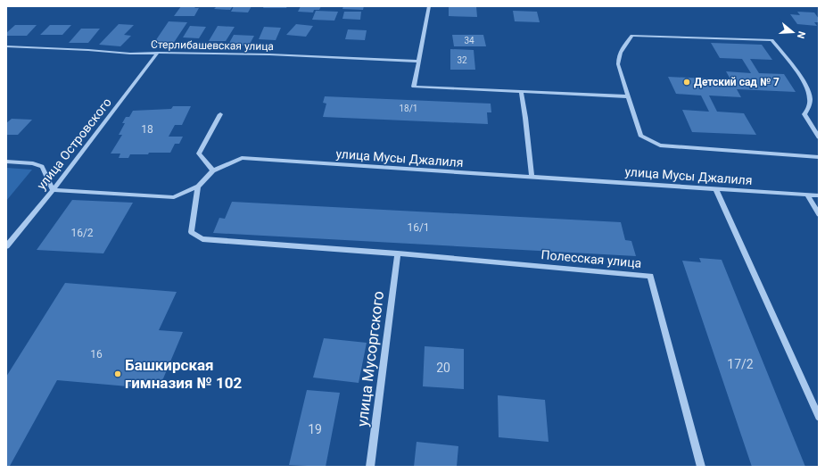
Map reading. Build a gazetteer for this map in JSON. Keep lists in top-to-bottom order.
{
  "streets": {
    "street": [
      "Стерлибашевская улица",
      "улица Островского",
      "улица Мусы Джалиля",
      "Полесская улица",
      "улица Мусоргского"
    ]
  },
  "crossings": [
    ["Стерлибашевская улица", "улица Островского"],
    ["улица Островского", "улица Мусы Джалиля"],
    ["Полесская улица", "улица Мусоргского"]
  ],
  "places": ["Детский сад № 7", "Башкирская гимназия № 102"],
  "house_numbers": [
    "34",
    "32",
    "18/1",
    "18",
    "16/1",
    "16/2",
    "16",
    "17/2",
    "20",
    "19"
  ],
  "north": "right"
}
